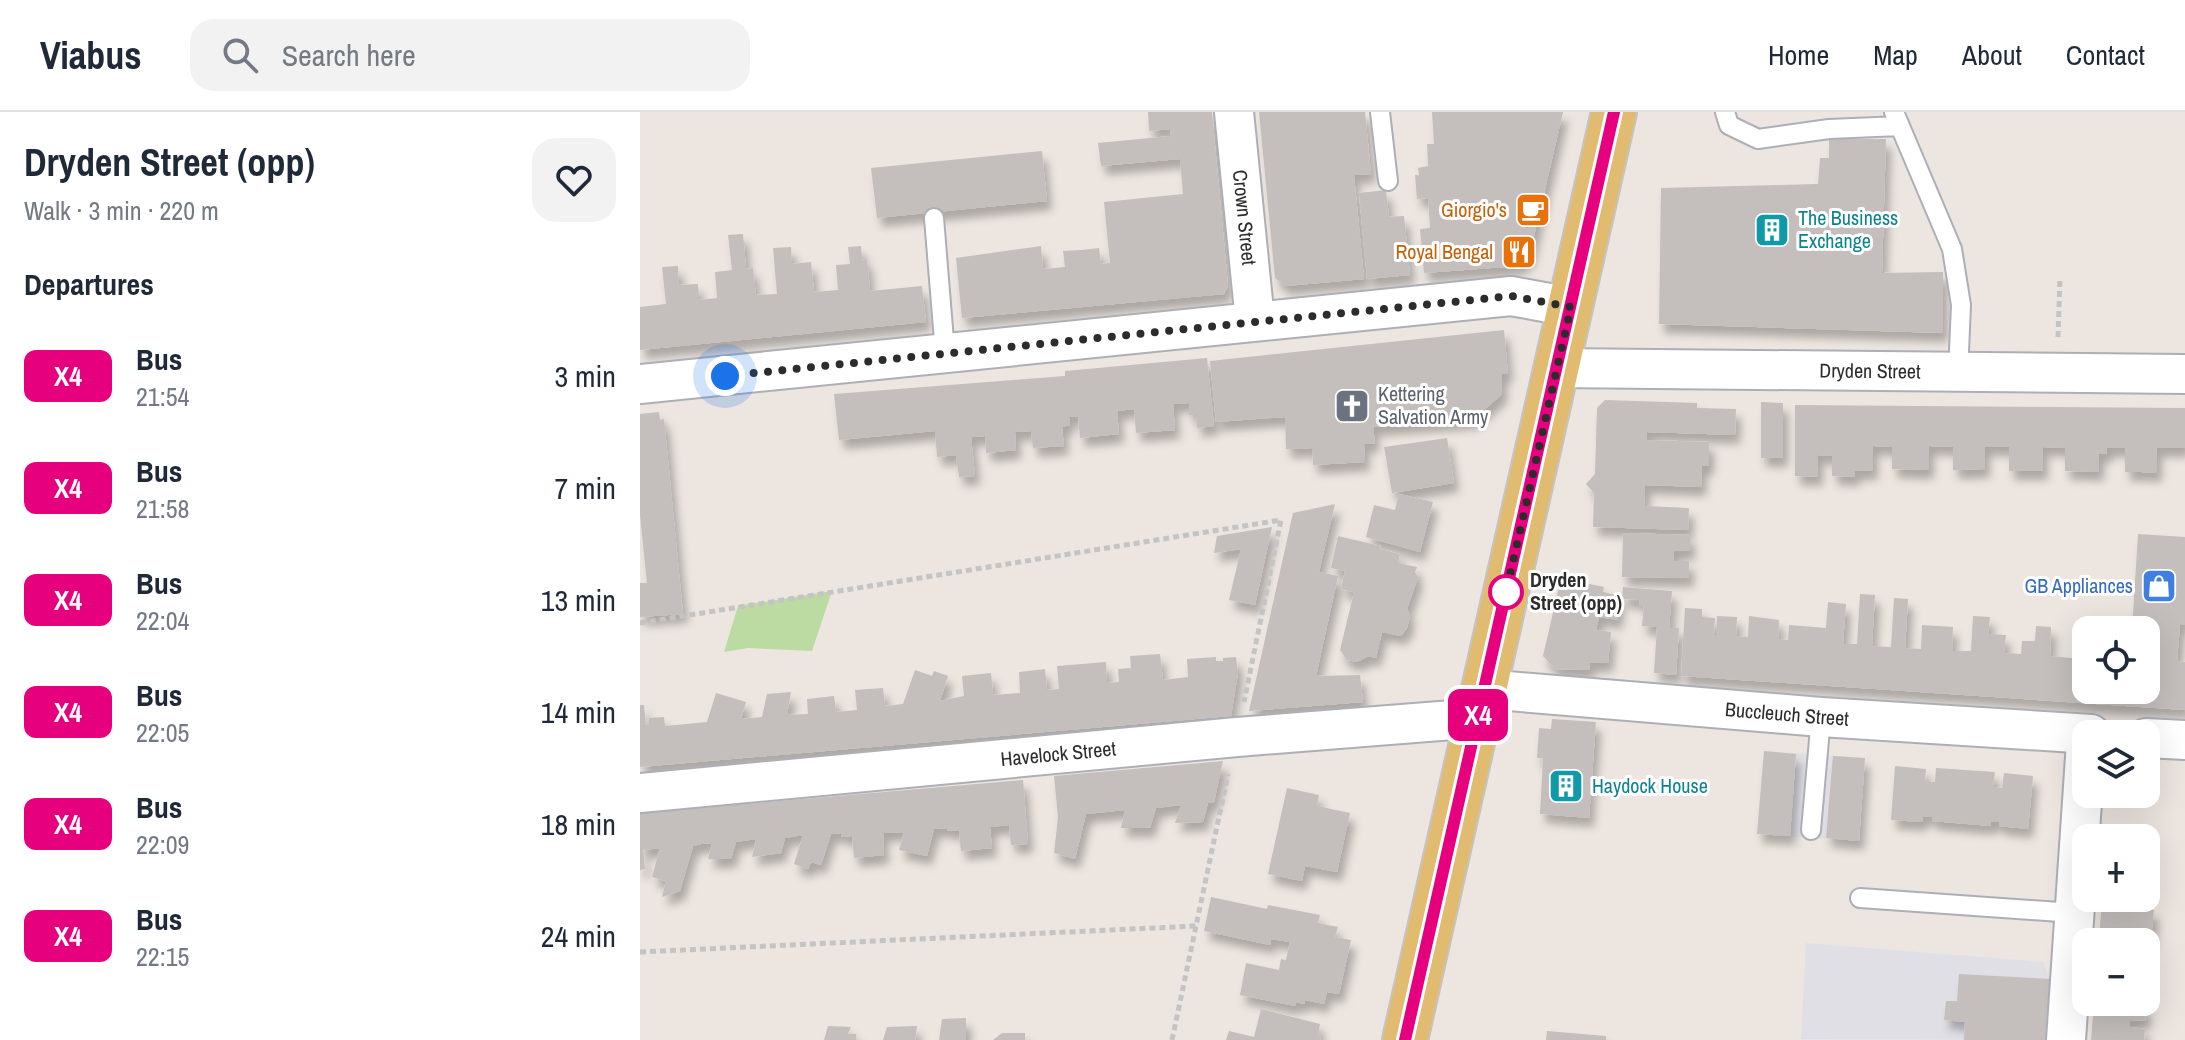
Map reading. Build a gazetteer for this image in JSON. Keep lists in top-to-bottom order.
{
  "streets": {
    "street": [
      "Crown Street",
      "Dryden Street",
      "Buccleuch Street",
      "Havelock Street"
    ]
  },
  "crossings": [
    ["Buccleuch Street", "Havelock Street"]
  ],
  "places": {
    "cafe": ["Giorgio's"],
    "building": ["The Business Exchange", "Haydock House"],
    "restaurant": ["Royal Bengal"],
    "church": ["Kettering Salvation Army"],
    "shop": ["GB Appliances"],
    "other": ["Dryden Street (opp)"]
  },
  "lines": ["bus line X4"],
  "page": {
    "header": "Viabus",
    "search": "Search here",
    "nav": [
      "Home",
      "Map",
      "About",
      "Contact"
    ],
    "heading": [
      ["Dryden Street (opp)", "Walk · 3 min · 220 m"],
      "Departures"
    ],
    "on_map": "X4",
    "list": [
      {
        "mark": "X4",
        "name": "Bus",
        "note": "21:54",
        "value": "3 min"
      },
      {
        "mark": "X4",
        "name": "Bus",
        "note": "21:58",
        "value": "7 min"
      },
      {
        "mark": "X4",
        "name": "Bus",
        "note": "22:04",
        "value": "13 min"
      },
      {
        "mark": "X4",
        "name": "Bus",
        "note": "22:05",
        "value": "14 min"
      },
      {
        "mark": "X4",
        "name": "Bus",
        "note": "22:09",
        "value": "18 min"
      },
      {
        "mark": "X4",
        "name": "Bus",
        "note": "22:15",
        "value": "24 min"
      }
    ],
    "map_buttons": ["+", "−"]
  }
}
